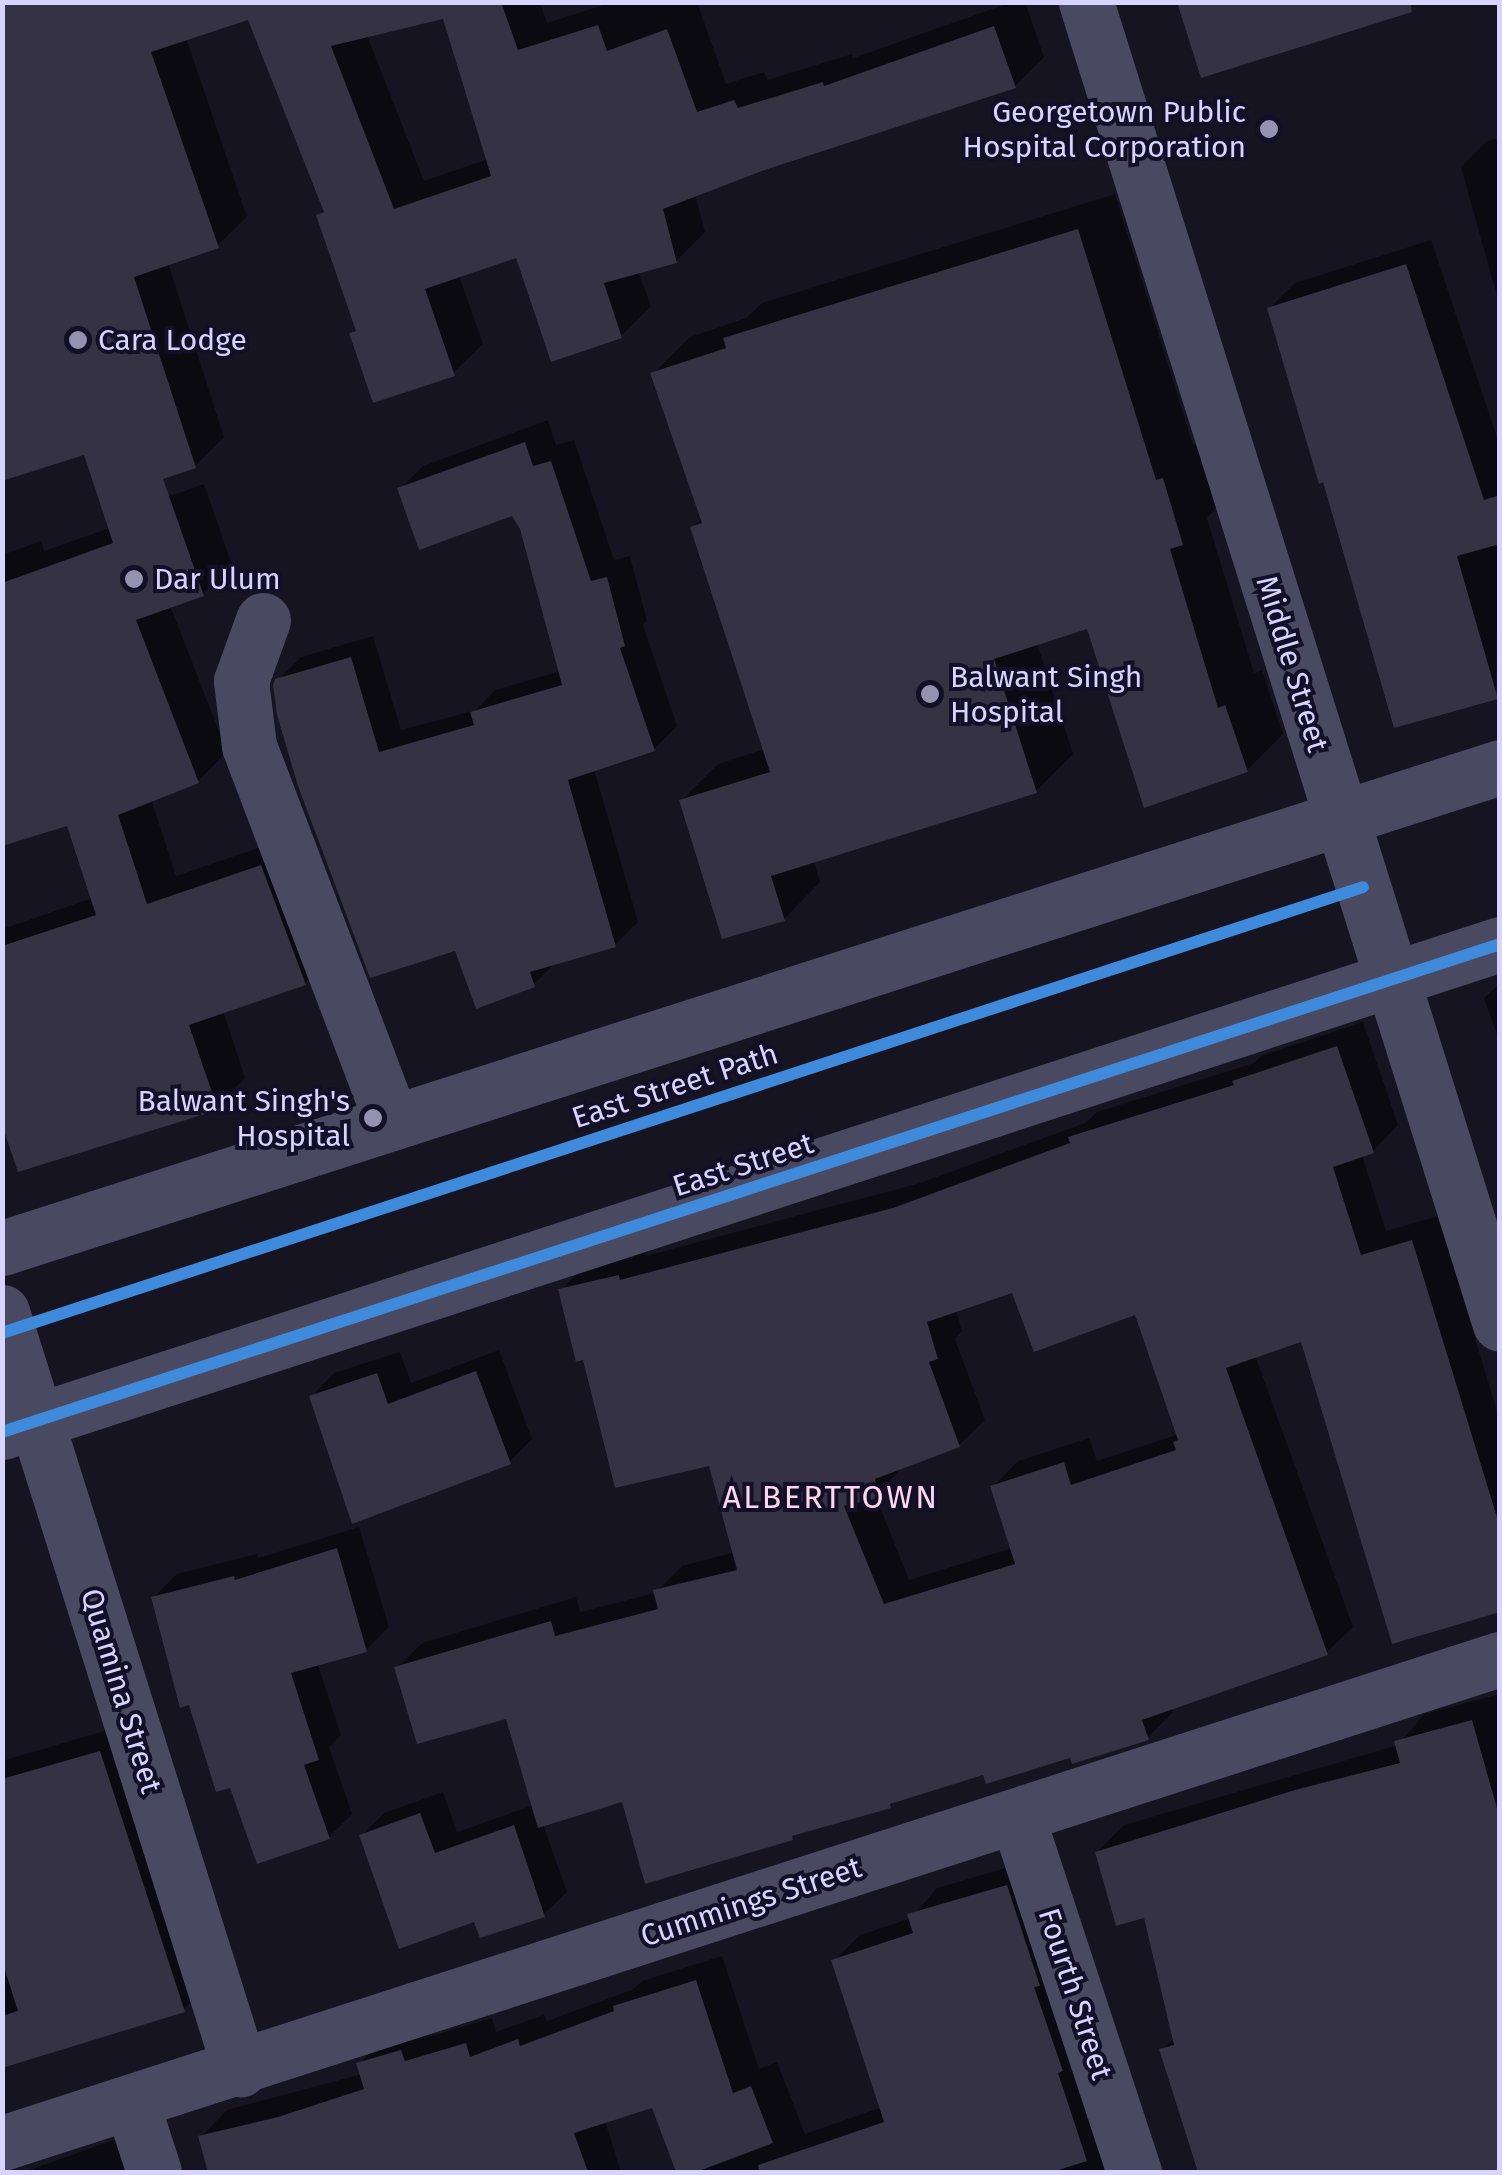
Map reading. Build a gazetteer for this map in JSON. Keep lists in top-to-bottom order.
{
  "streets": {
    "street": [
      "Middle Street",
      "East Street",
      "Quamina Street",
      "Cummings Street",
      "Fourth Street"
    ],
    "cycle path": ["East Street Path"]
  },
  "crossings": [
    ["Middle Street", "East Street"],
    ["East Street", "Quamina Street"],
    ["Quamina Street", "Cummings Street"],
    ["Cummings Street", "Fourth Street"]
  ],
  "districts": ["ALBERTTOWN"],
  "places": [
    "Georgetown Public Hospital Corporation",
    "Cara Lodge",
    "Dar Ulum",
    "Balwant Singh Hospital",
    "Balwant Singh's Hospital"
  ]
}
